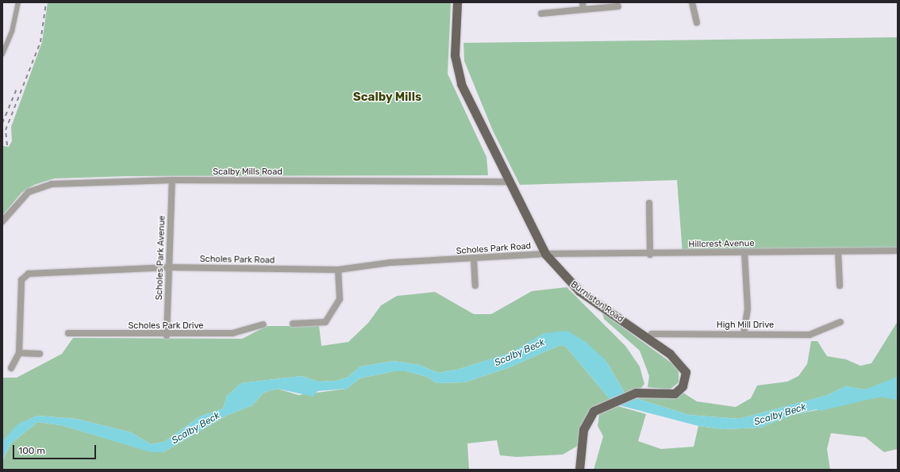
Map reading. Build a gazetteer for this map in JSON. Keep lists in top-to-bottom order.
{
  "streets": {
    "main road": ["Burniston Road"],
    "street": [
      "Scalby Mills Road",
      "Hillcrest Avenue",
      "Scholes Park Road",
      "Scholes Park Avenue",
      "High Mill Drive",
      "Scholes Park Drive"
    ]
  },
  "crossings": [
    ["Scalby Mills Road", "Scholes Park Avenue"],
    ["Scalby Mills Road", "Burniston Road"],
    ["Hillcrest Avenue", "Scholes Park Road"],
    ["Hillcrest Avenue", "Burniston Road"],
    ["Scholes Park Road", "Scholes Park Avenue"],
    ["Scholes Park Road", "Burniston Road"],
    ["Scholes Park Avenue", "Scholes Park Drive"],
    ["Burniston Road", "High Mill Drive"]
  ],
  "districts": ["Scalby Mills"],
  "water": ["Scalby Beck"],
  "scale_bar": "100 m"
}
